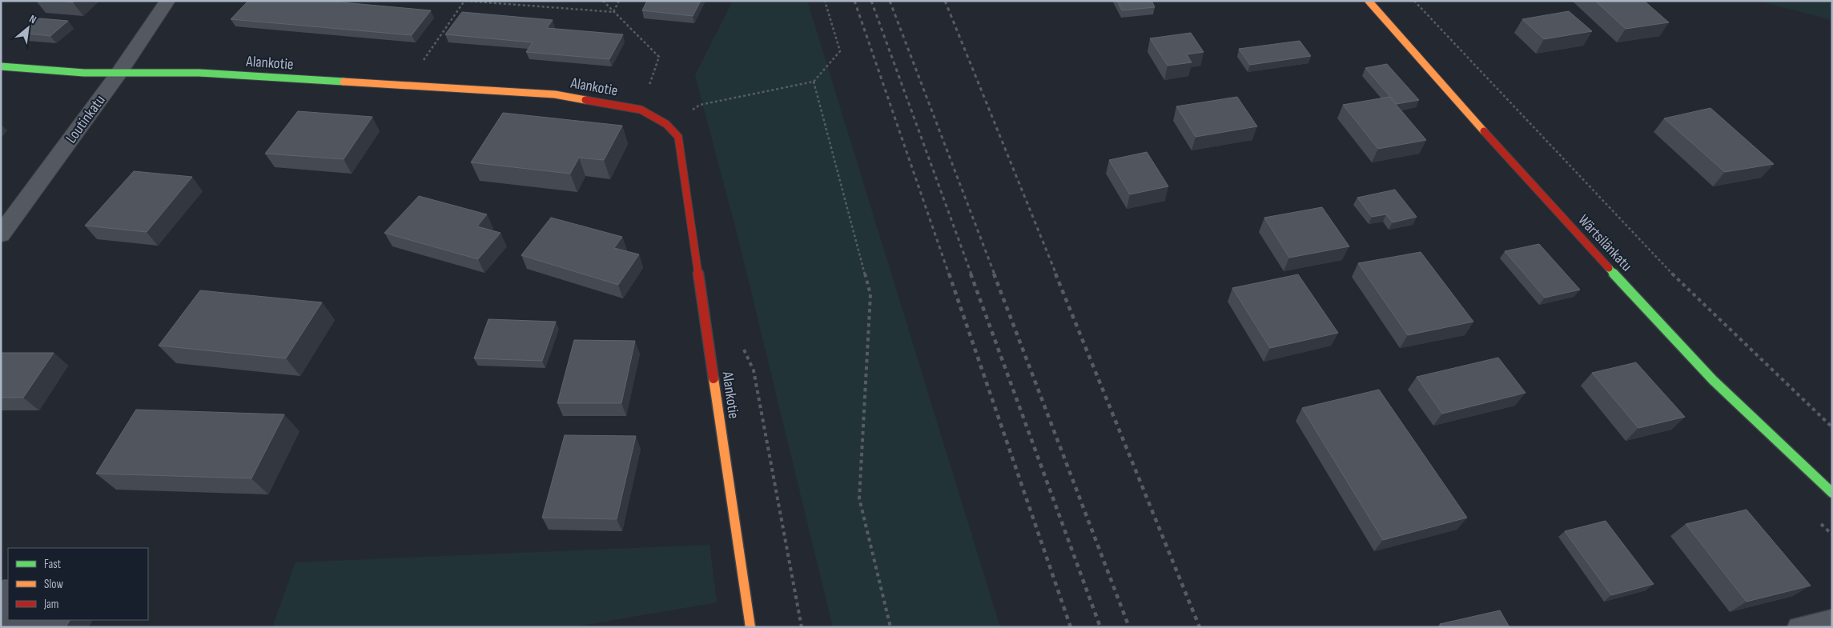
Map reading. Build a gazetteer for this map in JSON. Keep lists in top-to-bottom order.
{
  "streets": {
    "street": ["Alankotie", "Loutinkatu", "Wärtsilänkatu"]
  },
  "crossings": [
    ["Alankotie", "Loutinkatu"]
  ],
  "legend": ["Fast", "Slow", "Jam"],
  "north": "top right"
}
